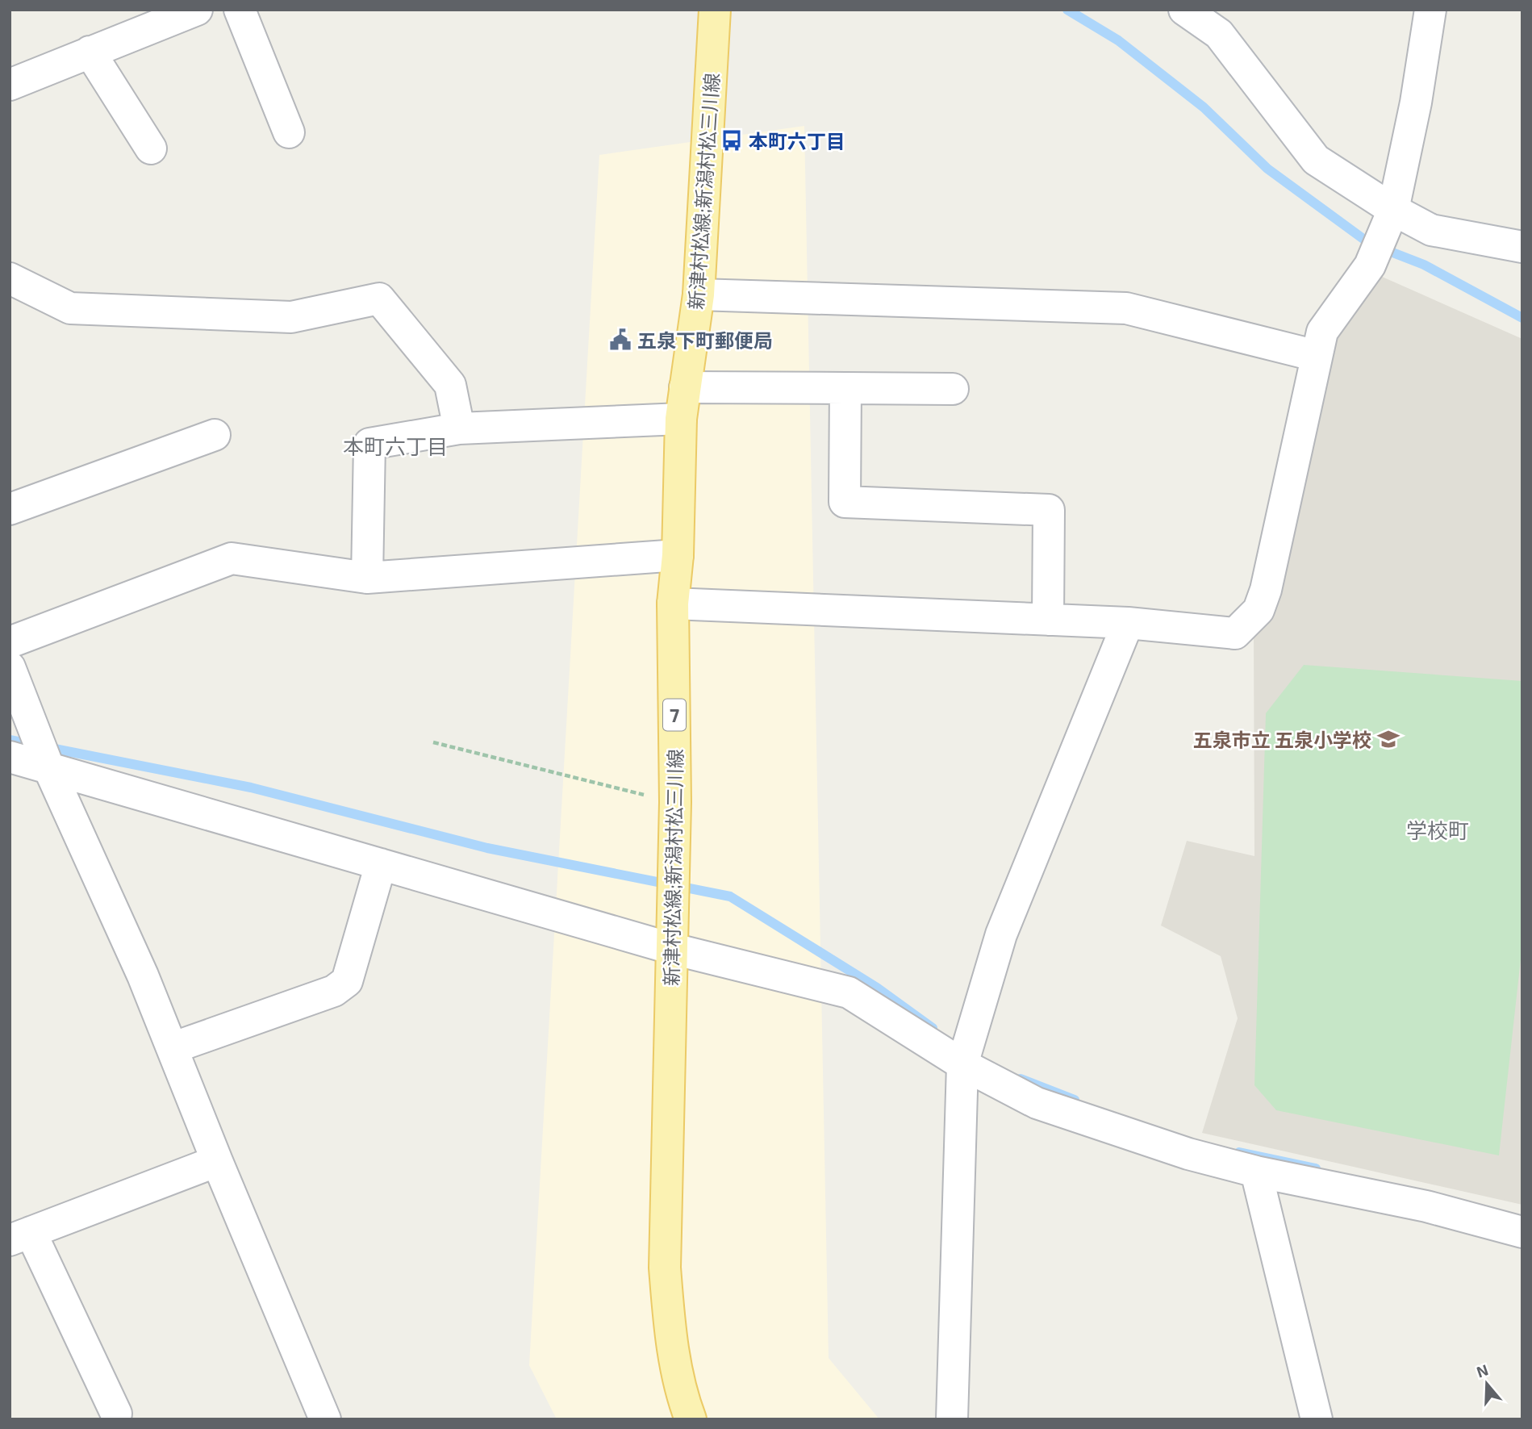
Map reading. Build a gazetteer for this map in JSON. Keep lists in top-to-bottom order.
{
  "streets": {
    "main road": ["新津村松線;新潟村松三川線", "7"]
  },
  "districts": ["本町六丁目", "学校町"],
  "places": {
    "bus stop": ["本町六丁目"],
    "public building": ["五泉下町郵便局"],
    "school or university": ["五泉市立 五泉小学校"]
  },
  "north": "top"
}
